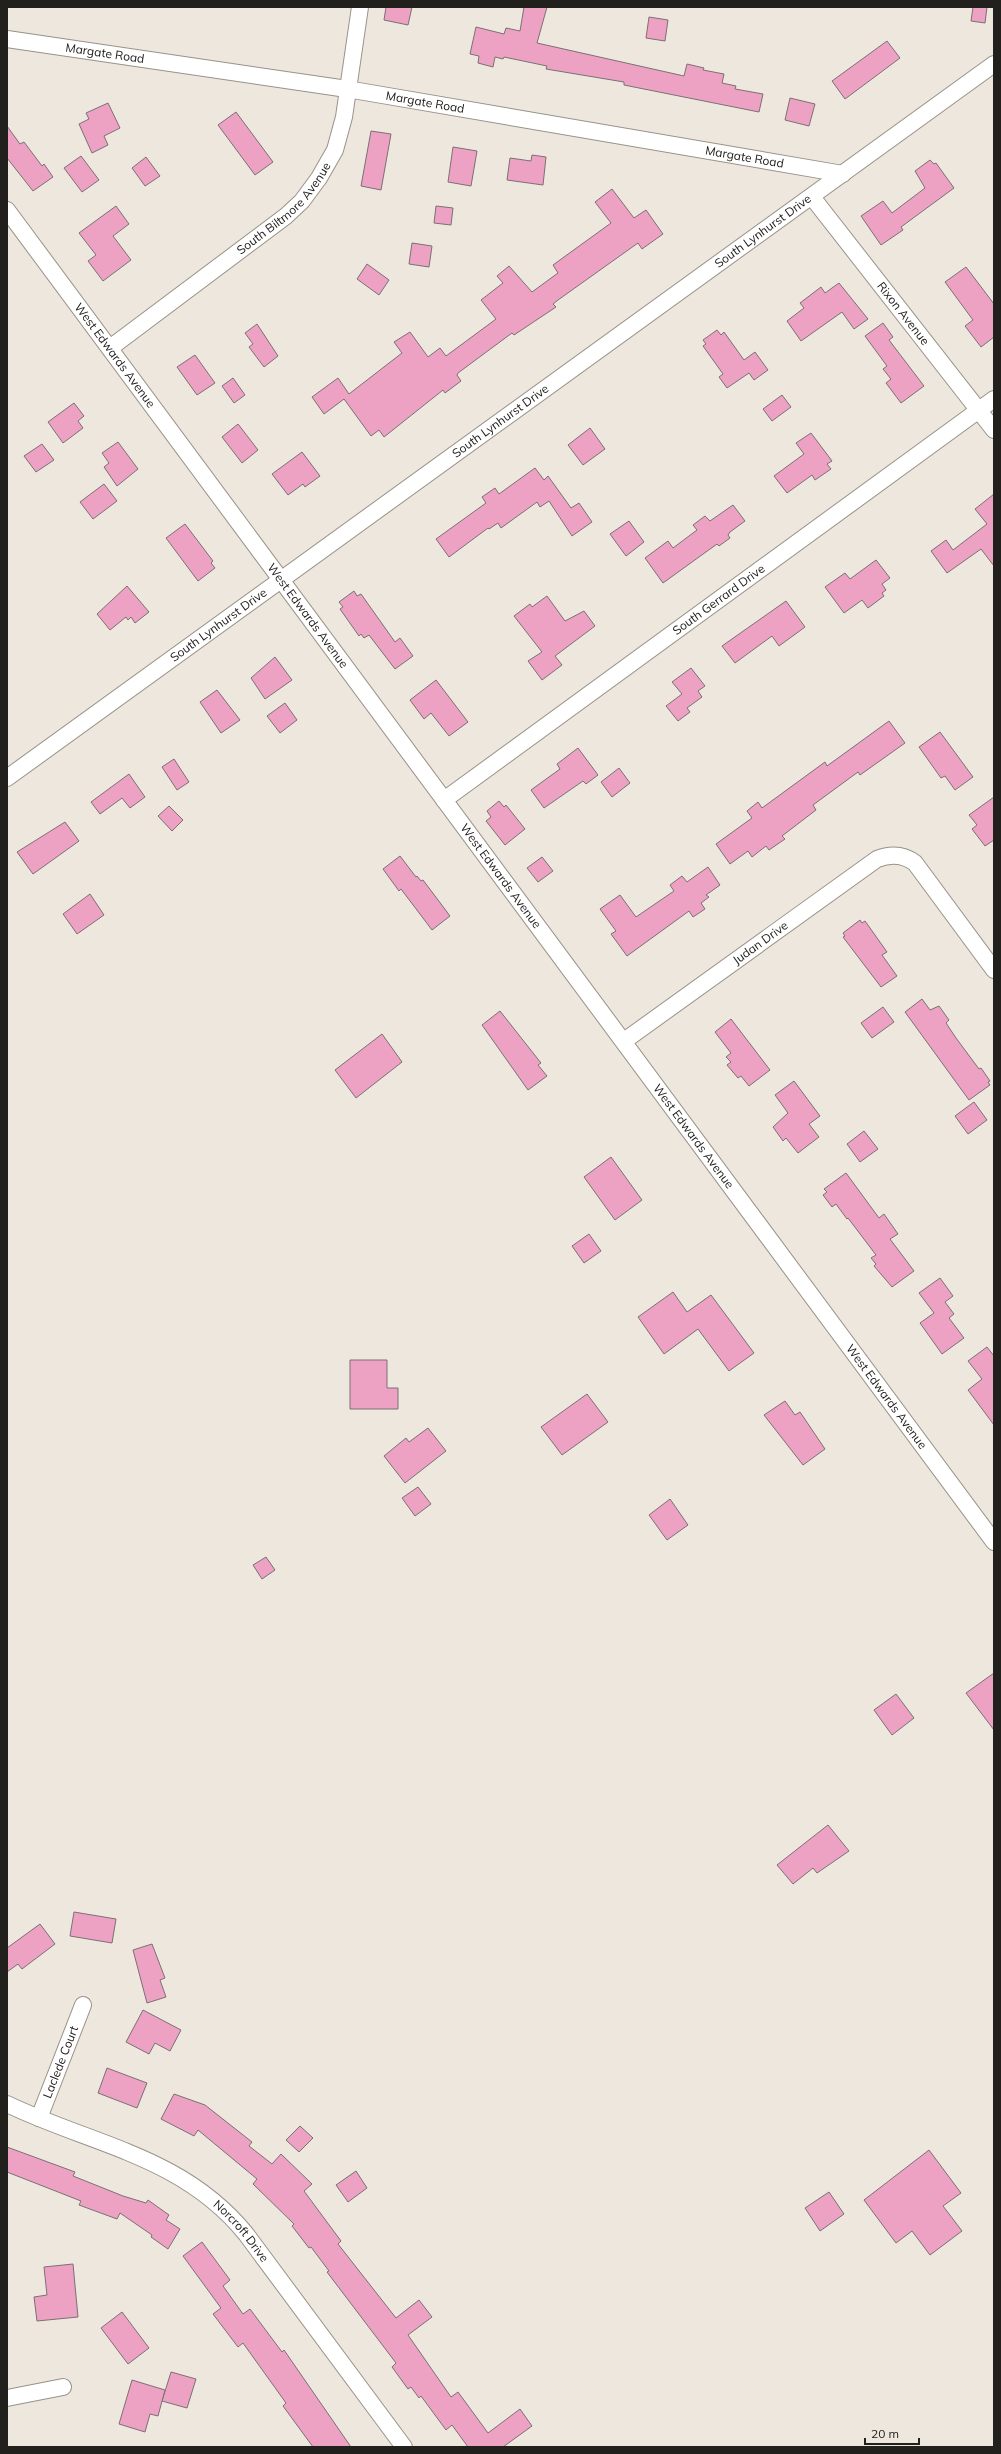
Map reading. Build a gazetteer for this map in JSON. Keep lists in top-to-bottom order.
{
  "streets": {
    "street": [
      "Margate Road",
      "South Biltmore Avenue",
      "South Lynhurst Drive",
      "Rixon Avenue",
      "West Edwards Avenue",
      "South Gerrard Drive",
      "Judan Drive",
      "Laclede Court",
      "Norcroft Drive"
    ]
  },
  "crossings": [
    ["Margate Road", "South Biltmore Avenue"],
    ["Margate Road", "South Lynhurst Drive"],
    ["South Biltmore Avenue", "West Edwards Avenue"],
    ["South Lynhurst Drive", "Rixon Avenue"],
    ["South Lynhurst Drive", "West Edwards Avenue"],
    ["Rixon Avenue", "South Gerrard Drive"],
    ["West Edwards Avenue", "South Gerrard Drive"],
    ["West Edwards Avenue", "Judan Drive"],
    ["Laclede Court", "Norcroft Drive"]
  ],
  "scale_bar": "20 m"
}
